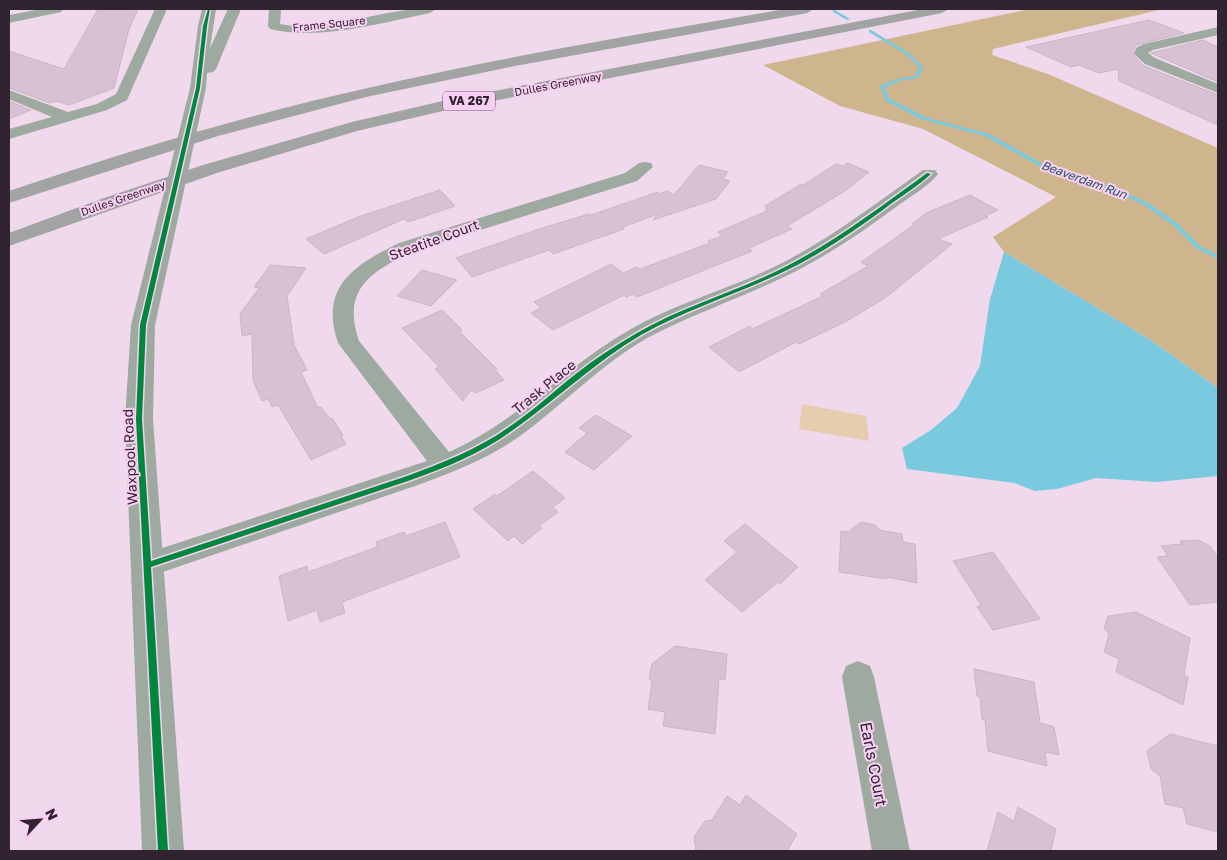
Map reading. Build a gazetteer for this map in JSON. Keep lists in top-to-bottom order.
{
  "streets": {
    "highway": ["Dulles Greenway", "VA 267"],
    "street": [
      "Frame Square",
      "Steatite Court",
      "Trask Place",
      "Waxpool Road",
      "Earls Court"
    ]
  },
  "crossings": [
    ["Steatite Court", "Trask Place"],
    ["Trask Place", "Waxpool Road"]
  ],
  "water": ["Beaverdam Run"],
  "north": "top right"
}
